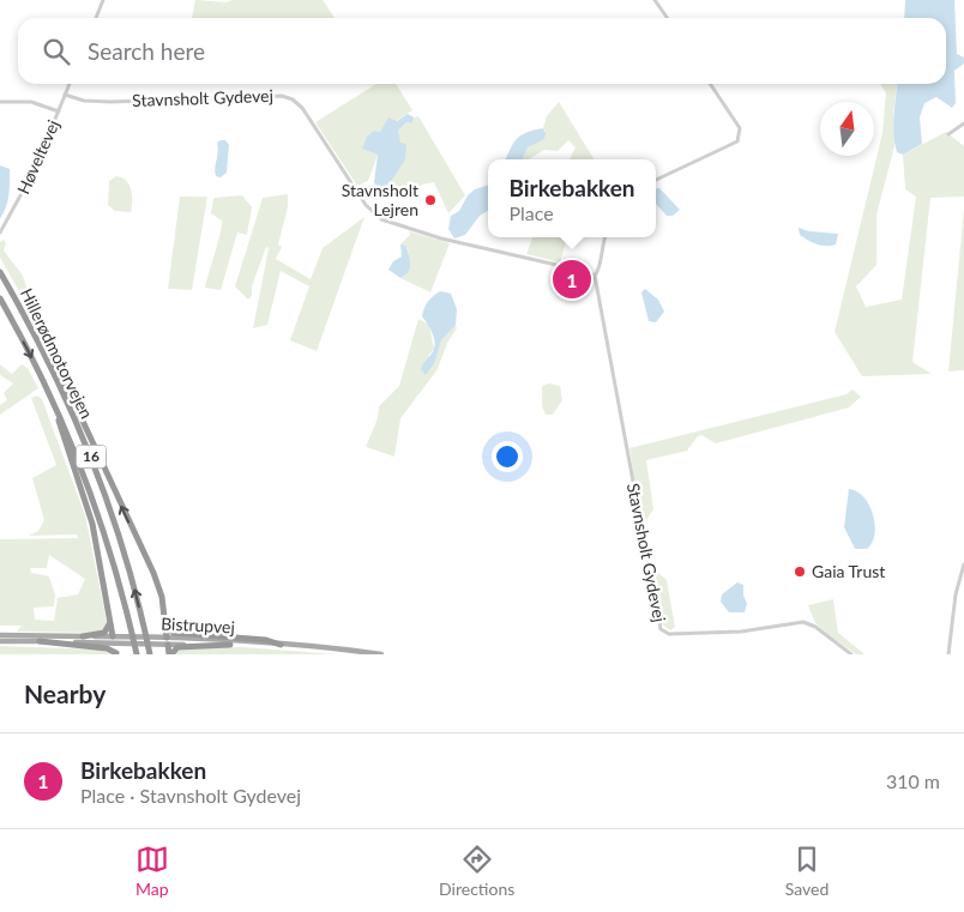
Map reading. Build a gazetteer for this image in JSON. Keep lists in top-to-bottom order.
{
  "streets": {
    "highway": ["Hillerødmotorvejen", "16"],
    "main road": ["Bistrupvej"],
    "street": ["Stavnsholt Gydevej", "Høveltevej"]
  },
  "crossings": [
    ["Stavnsholt Gydevej", "Høveltevej"]
  ],
  "places": ["Stavnsholt Lejren", "Gaia Trust"],
  "north": "top",
  "page": {
    "search": "Search here",
    "popup": ["Birkebakken", "Place"],
    "pins": "1",
    "heading": "Nearby",
    "list": [
      {
        "mark": "1",
        "name": "Birkebakken",
        "note": "Place · Stavnsholt Gydevej",
        "value": "310 m"
      }
    ],
    "nav": ["Map", "Directions", "Saved"]
  }
}
